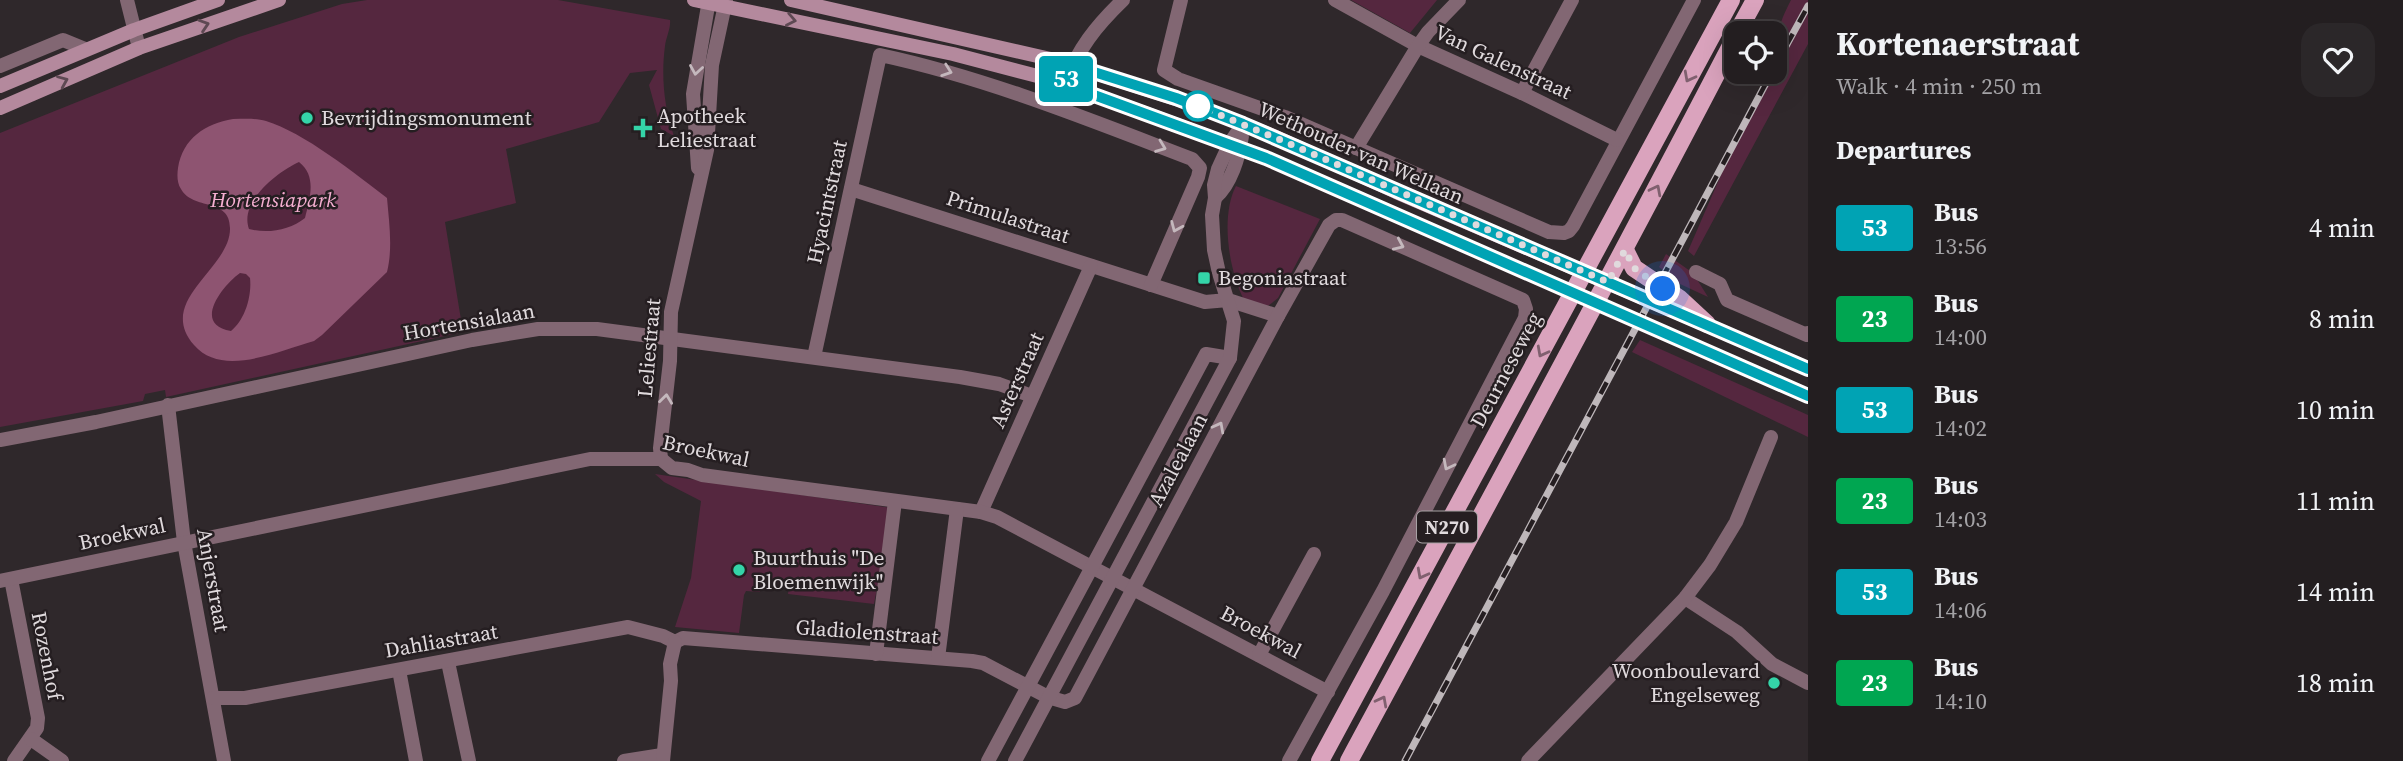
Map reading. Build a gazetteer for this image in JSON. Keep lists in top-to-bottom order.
{
  "streets": {
    "main road": ["Wethouder van Wellaan", "Deurneseweg", "N270"],
    "street": [
      "Van Galenstraat",
      "Hyacintstraat",
      "Primulastraat",
      "Hortensialaan",
      "Leliestraat",
      "Asterstraat",
      "Broekwal",
      "Azalealaan",
      "Anjerstraat",
      "Gladiolenstraat",
      "Dahliastraat",
      "Rozenhof"
    ]
  },
  "crossings": [
    ["Van Galenstraat", "Wethouder van Wellaan"],
    ["Wethouder van Wellaan", "Leliestraat"],
    ["Wethouder van Wellaan", "Deurneseweg"],
    ["Wethouder van Wellaan", "Azalealaan"],
    ["Wethouder van Wellaan", "N270"],
    ["Hyacintstraat", "Primulastraat"],
    ["Hyacintstraat", "Hortensialaan"],
    ["Primulastraat", "Asterstraat"],
    ["Primulastraat", "Azalealaan"],
    ["Hortensialaan", "Leliestraat"],
    ["Hortensialaan", "Asterstraat"],
    ["Hortensialaan", "Anjerstraat"],
    ["Leliestraat", "Broekwal"],
    ["Deurneseweg", "Broekwal"],
    ["Deurneseweg", "Azalealaan"],
    ["Asterstraat", "Broekwal"],
    ["Broekwal", "Azalealaan"],
    ["Broekwal", "Anjerstraat"],
    ["Broekwal", "Rozenhof"],
    ["Azalealaan", "Gladiolenstraat"],
    ["Anjerstraat", "Dahliastraat"],
    ["Gladiolenstraat", "Dahliastraat"]
  ],
  "parks": ["Hortensiapark"],
  "places": {
    "other": ["Bevrijdingsmonument", "Buurthuis \"De Bloemenwijk\"", "Woonboulevard Engelseweg"],
    "health": ["Apotheek Leliestraat"],
    "transit": ["Begoniastraat"]
  },
  "lines": ["bus line 53"],
  "page": {
    "on_map": "53",
    "heading": [
      ["Kortenaerstraat", "Walk · 4 min · 250 m"],
      "Departures"
    ],
    "list": [
      {
        "mark": "53",
        "name": "Bus",
        "note": "13:56",
        "value": "4 min"
      },
      {
        "mark": "23",
        "name": "Bus",
        "note": "14:00",
        "value": "8 min"
      },
      {
        "mark": "53",
        "name": "Bus",
        "note": "14:02",
        "value": "10 min"
      },
      {
        "mark": "23",
        "name": "Bus",
        "note": "14:03",
        "value": "11 min"
      },
      {
        "mark": "53",
        "name": "Bus",
        "note": "14:06",
        "value": "14 min"
      },
      {
        "mark": "23",
        "name": "Bus",
        "note": "14:10",
        "value": "18 min"
      }
    ]
  }
}
